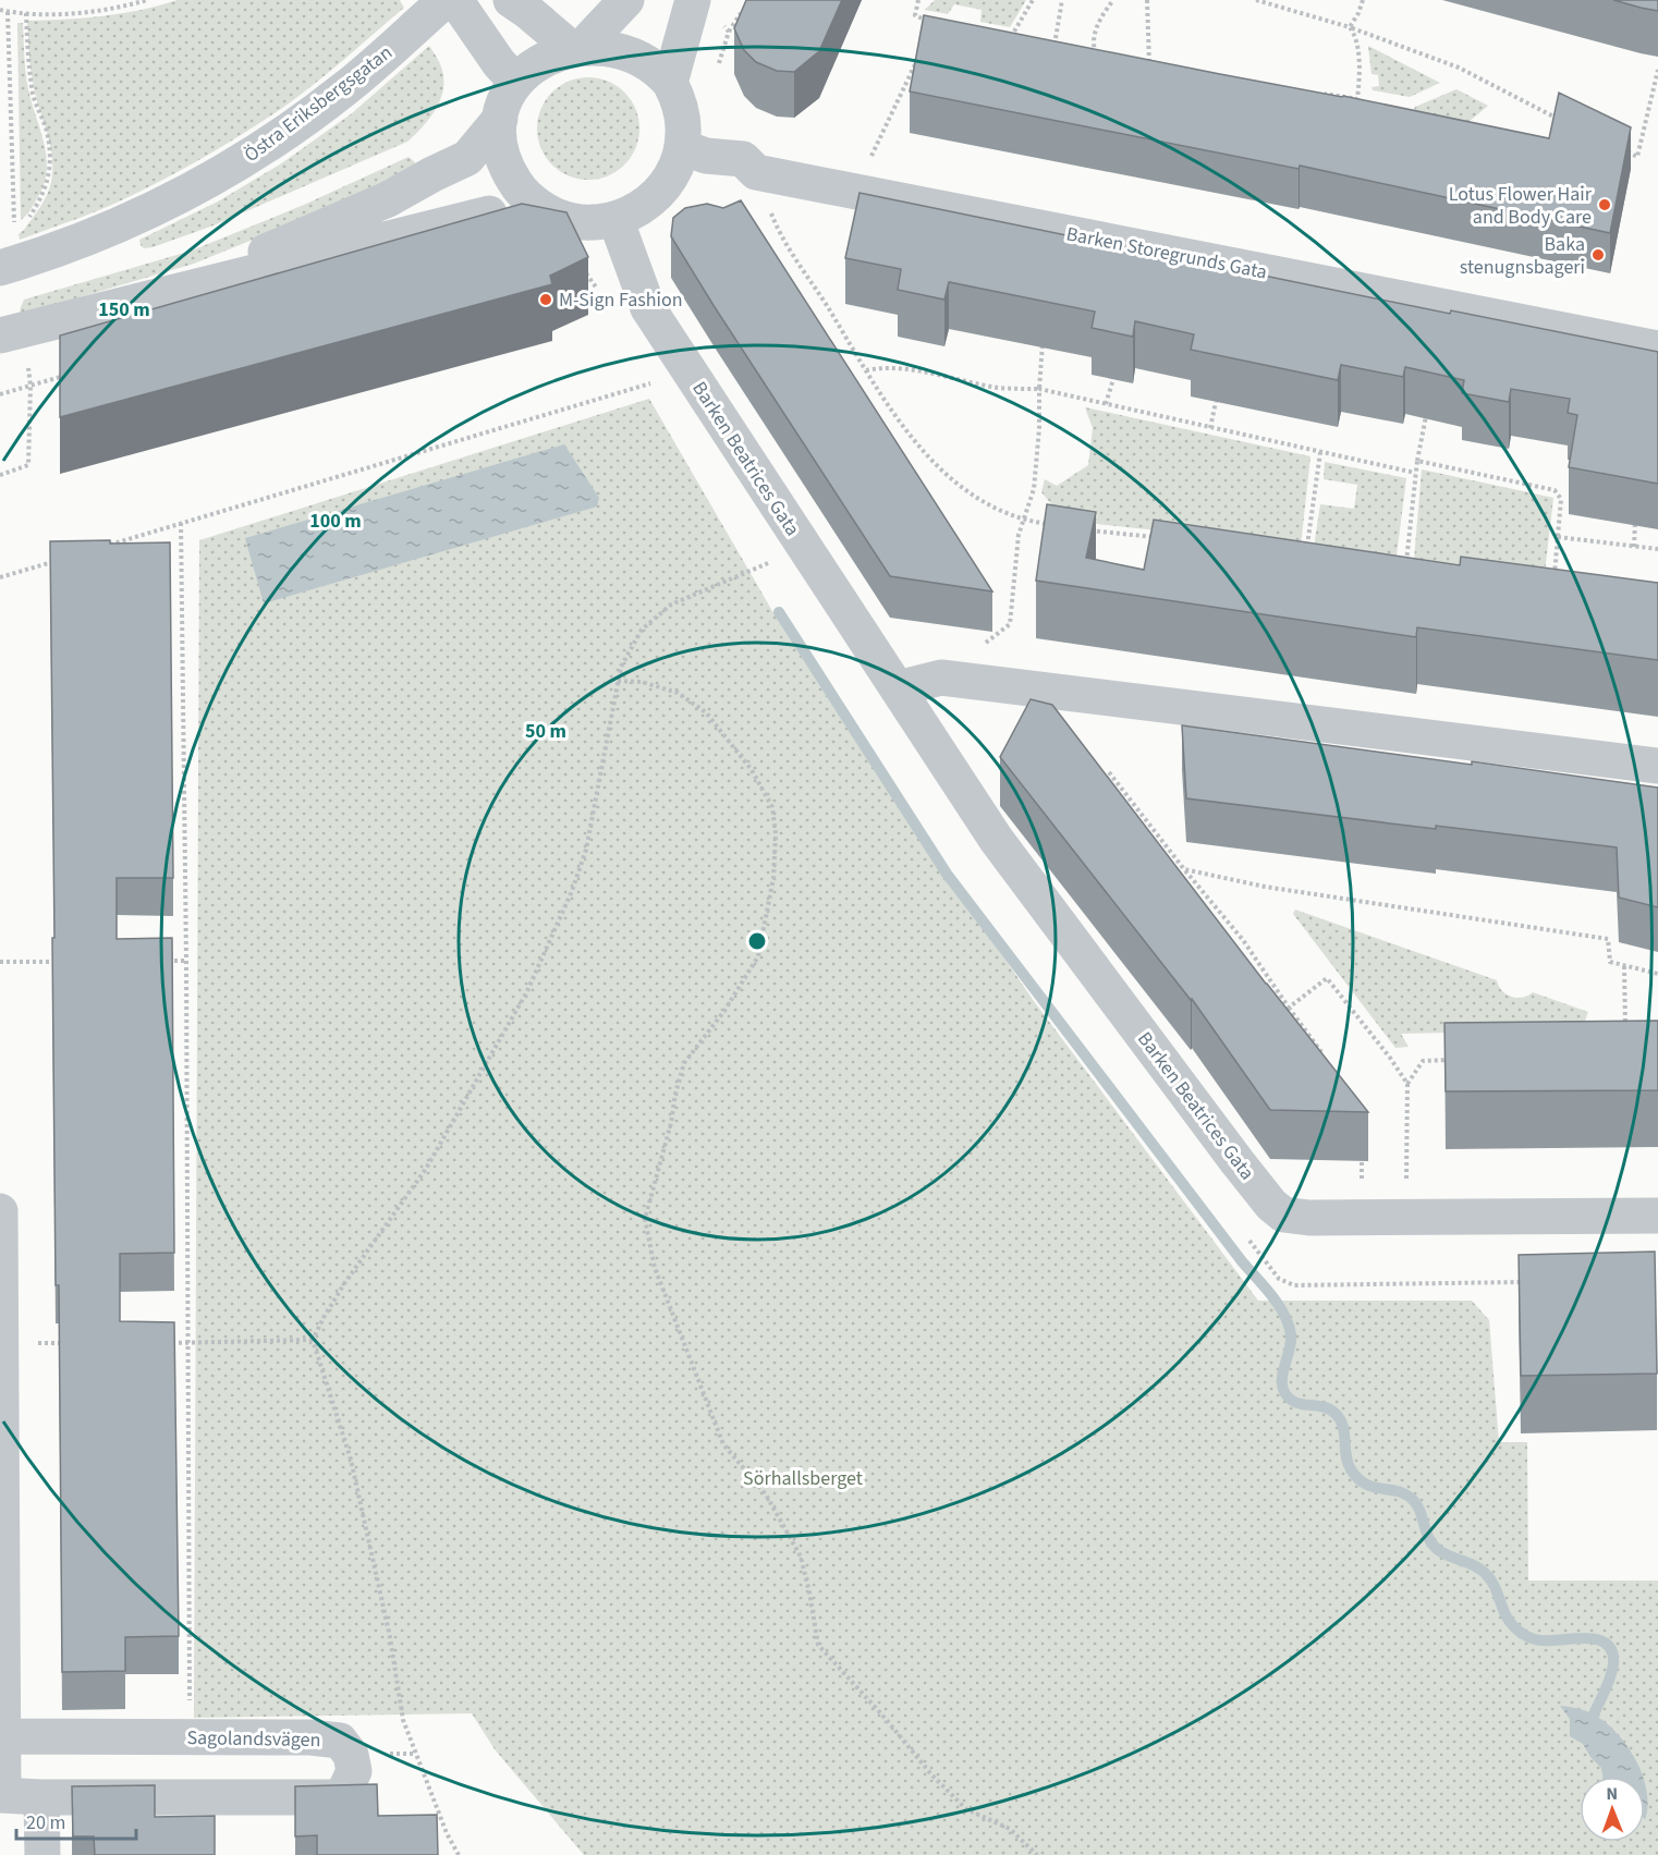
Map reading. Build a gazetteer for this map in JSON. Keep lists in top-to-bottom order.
{
  "streets": {
    "street": [
      "Östra Eriksbergsgatan",
      "Barken Storegrunds Gata",
      "Barken Beatrices Gata",
      "Sagolandsvägen"
    ]
  },
  "crossings": [
    ["Barken Storegrunds Gata", "Barken Beatrices Gata"]
  ],
  "parks": ["Sörhallsberget"],
  "places": ["Lotus Flower Hair and Body Care", "Baka stenugnsbageri", "M-Sign Fashion"],
  "scale_bar": "20 m",
  "north": "top",
  "rings": ["150 m", "100 m", "50 m"]
}
